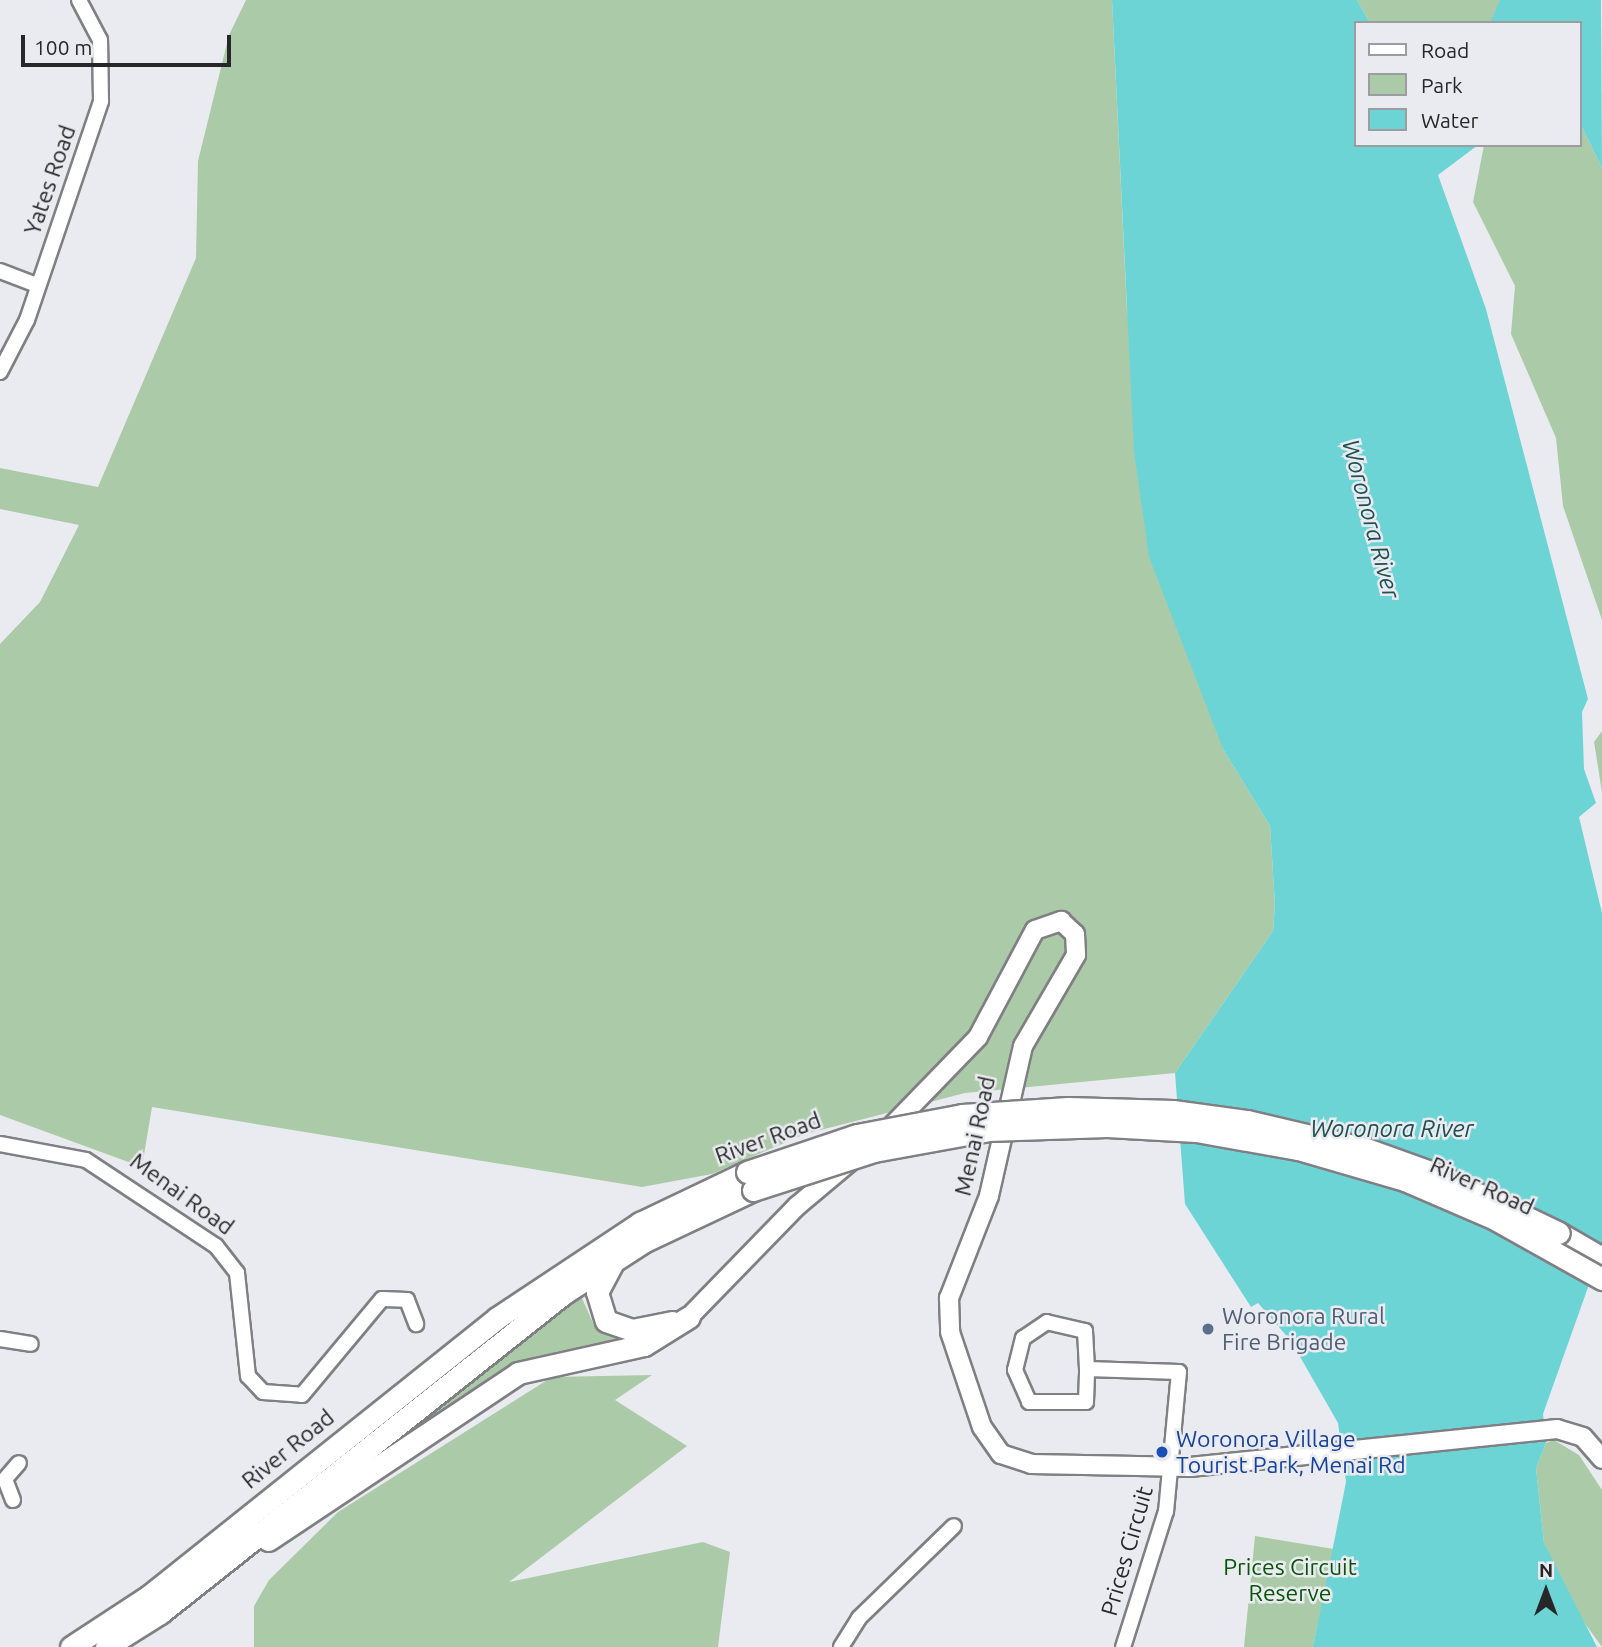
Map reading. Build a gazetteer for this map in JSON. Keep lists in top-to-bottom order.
{
  "streets": {
    "main road": ["River Road"],
    "street": ["Yates Road", "Menai Road", "Prices Circuit"]
  },
  "crossings": [
    ["Menai Road", "Prices Circuit"]
  ],
  "water": ["Woronora River"],
  "parks": ["Prices Circuit Reserve"],
  "places": ["Woronora Rural Fire Brigade", "Woronora Village Tourist Park, Menai Rd"],
  "legend": ["Road", "Park", "Water"],
  "scale_bar": "100 m",
  "north": "top"
}
